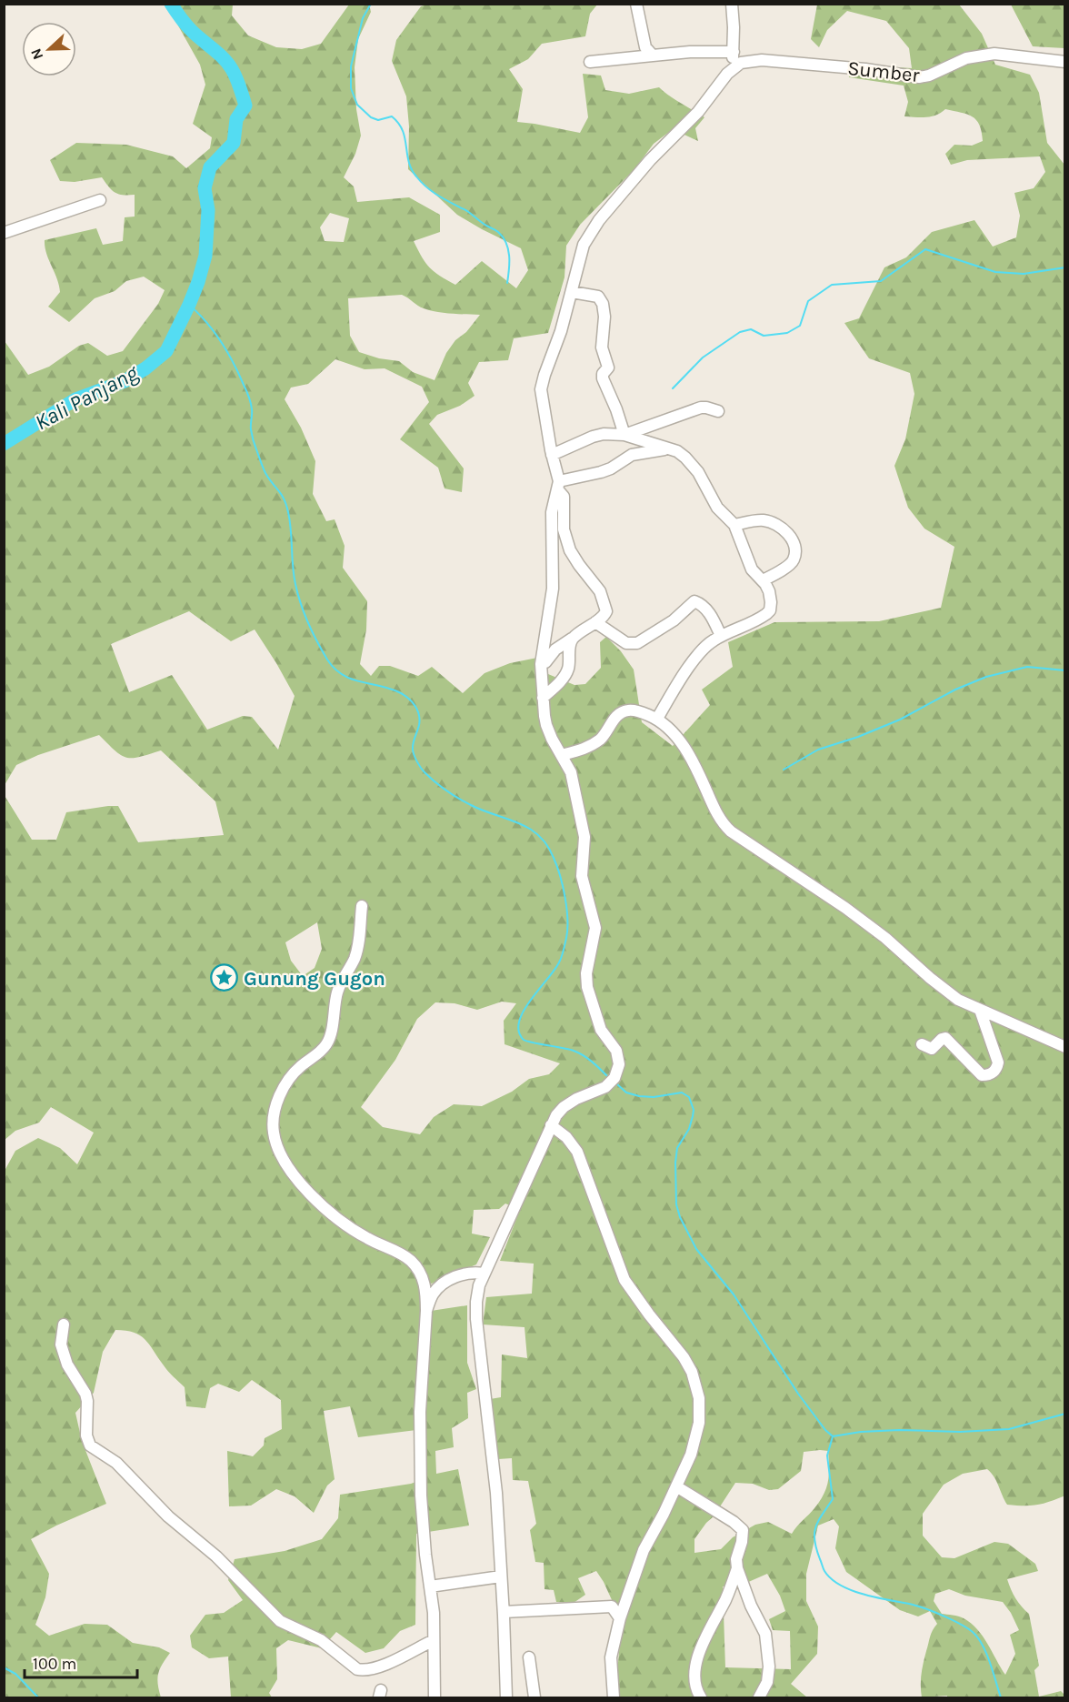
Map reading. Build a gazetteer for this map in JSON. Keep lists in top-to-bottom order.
{
  "streets": {
    "street": ["Sumber"]
  },
  "water": ["Kali Panjang"],
  "places": {
    "place": ["Gunung Gugon"]
  },
  "scale_bar": "100 m",
  "north": "left"
}
